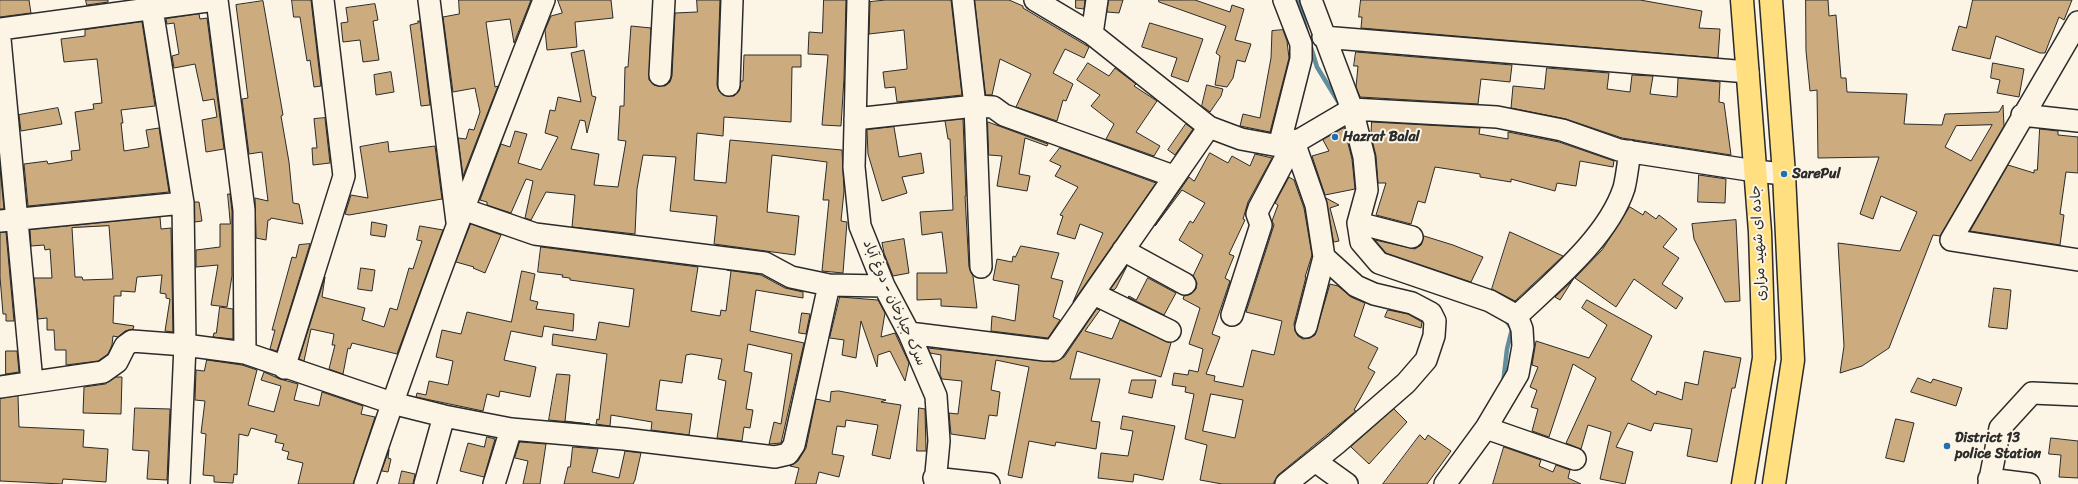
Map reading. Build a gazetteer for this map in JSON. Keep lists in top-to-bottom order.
{
  "streets": {
    "main road": ["جاده ای شهید مزاری"],
    "street": ["سرک جبارخان - دوغ آباد"]
  },
  "places": ["Hazrat Balal", "SarePul", "District 13 police Station"]
}
